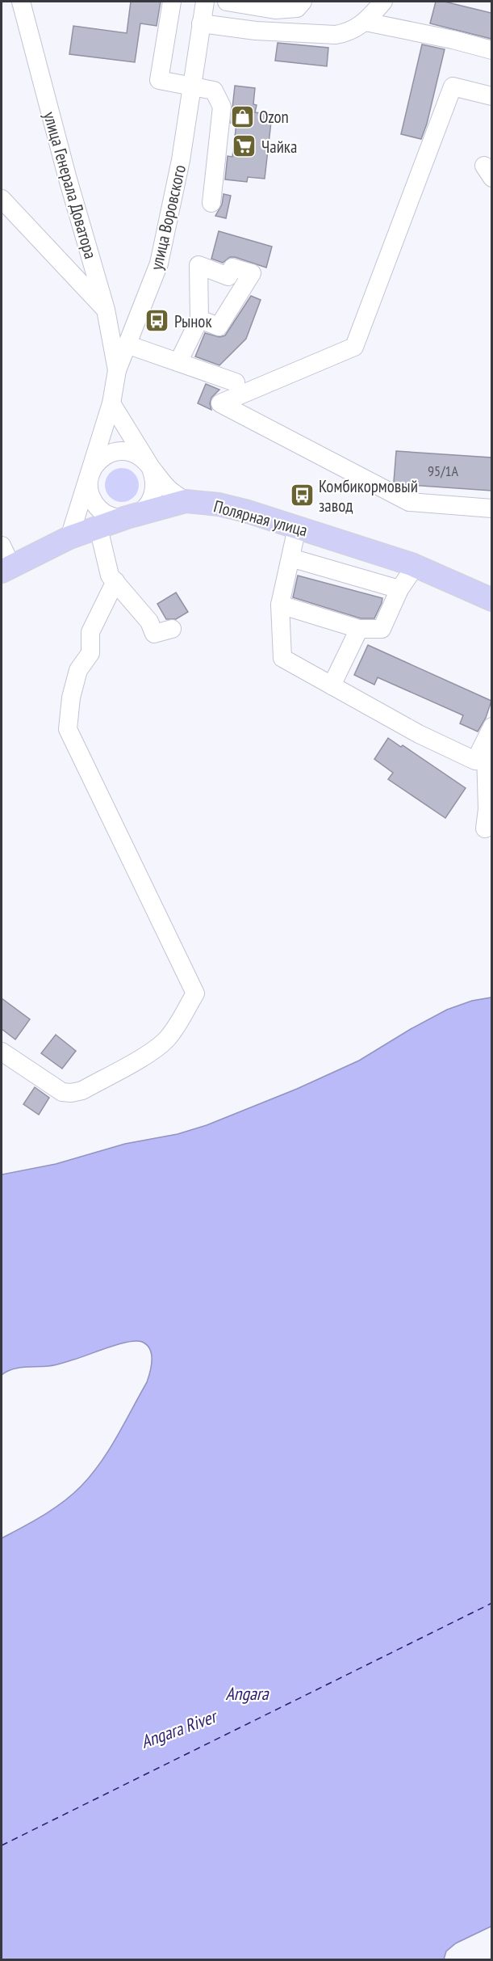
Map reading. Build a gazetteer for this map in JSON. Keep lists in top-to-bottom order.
{
  "streets": {
    "main road": ["Полярная улица"],
    "street": ["улица Генерала Доватора", "улица Воровского"]
  },
  "crossings": [
    ["улица Генерала Доватора", "улица Воровского"],
    ["улица Воровского", "Полярная улица"]
  ],
  "water": ["Angara", "Angara River"],
  "places": {
    "shop": ["Ozon"],
    "supermarket": ["Чайка"],
    "bus stop": ["Рынок", "Комбикормовый завод"]
  },
  "house_numbers": ["95/1А"]
}
